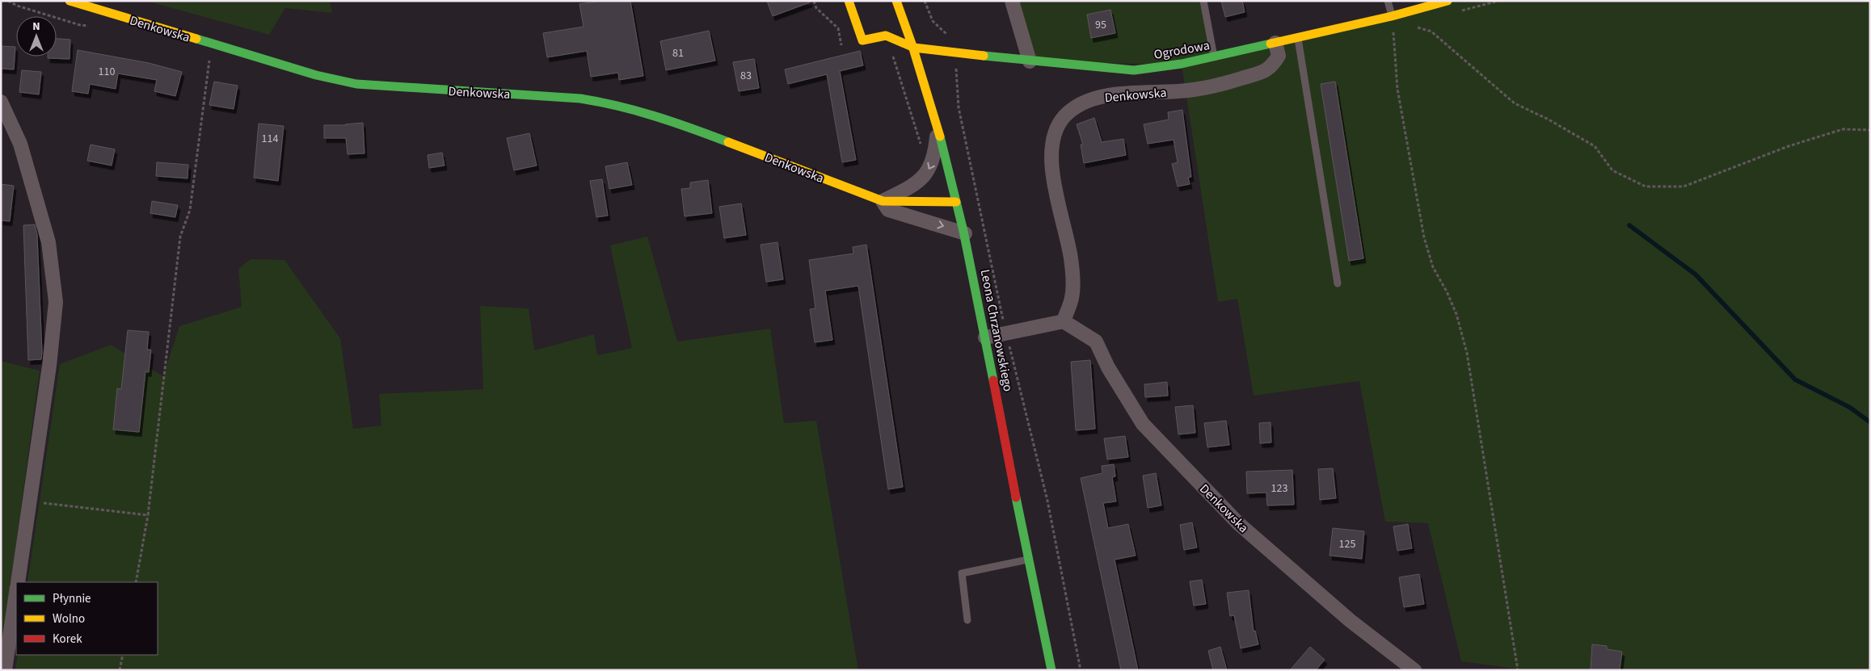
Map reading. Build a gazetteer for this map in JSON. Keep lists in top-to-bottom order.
{
  "streets": {
    "street": ["Denkowska", "Ogrodowa", "Leona Chrzanowskiego"]
  },
  "crossings": [
    ["Denkowska", "Ogrodowa"],
    ["Denkowska", "Leona Chrzanowskiego"],
    ["Ogrodowa", "Leona Chrzanowskiego"]
  ],
  "house_numbers": [
    "95",
    "81",
    "110",
    "83",
    "114",
    "123",
    "125"
  ],
  "legend": ["Płynnie", "Wolno", "Korek"],
  "north": "top"
}
